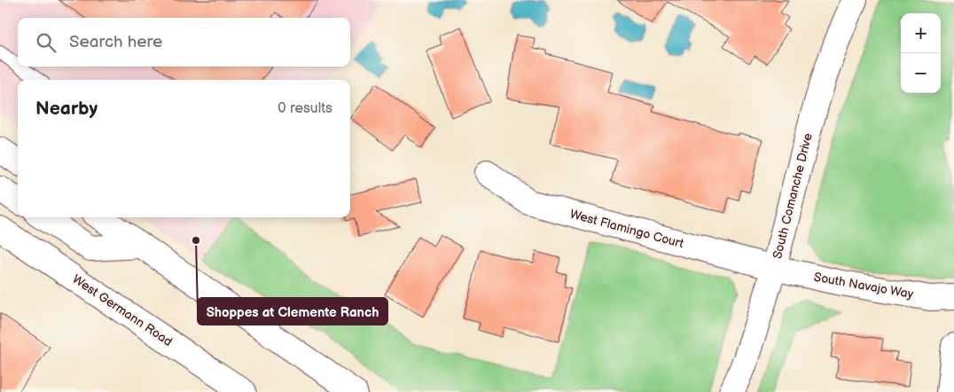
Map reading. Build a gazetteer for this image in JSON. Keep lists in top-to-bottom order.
{
  "streets": {
    "street": [
      "South Comanche Drive",
      "West Flamingo Court",
      "South Navajo Way",
      "West Germann Road"
    ]
  },
  "crossings": [
    ["South Comanche Drive", "West Flamingo Court"],
    ["South Comanche Drive", "South Navajo Way"],
    ["West Flamingo Court", "South Navajo Way"]
  ],
  "places": ["Shoppes at Clemente Ranch"],
  "page": {
    "map_buttons": ["+", "−"],
    "search": "Search here",
    "heading": ["Nearby", "0 results"]
  }
}
